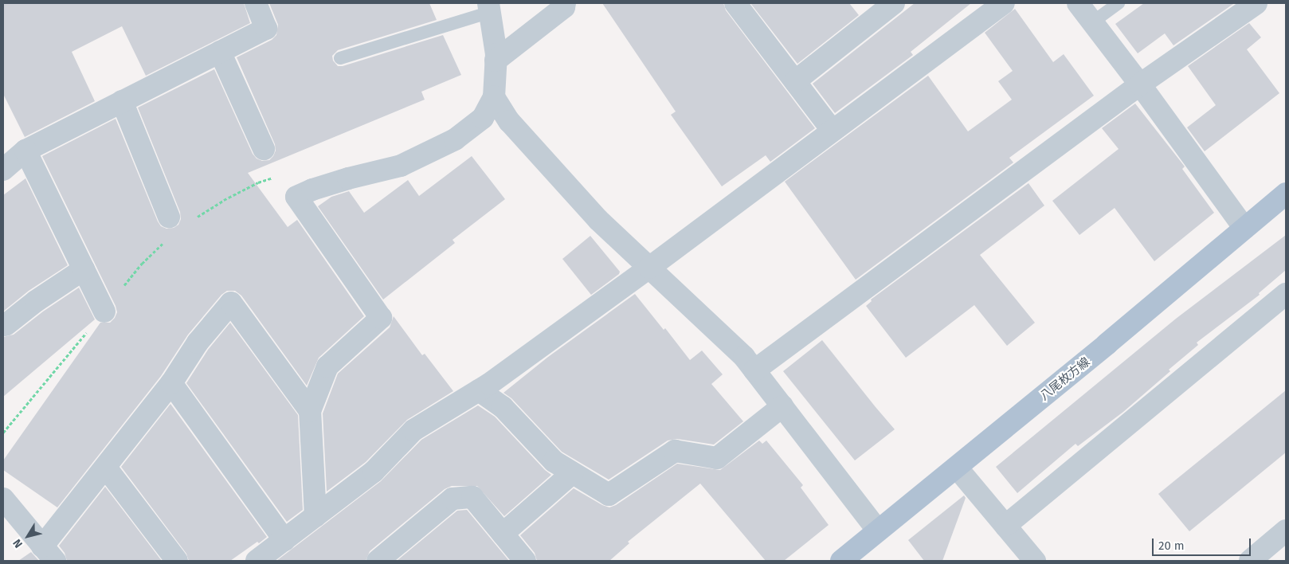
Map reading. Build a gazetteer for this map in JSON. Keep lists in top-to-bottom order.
{
  "streets": {
    "main road": ["八尾枚方線"]
  },
  "scale_bar": "20 m",
  "north": "bottom left"
}
